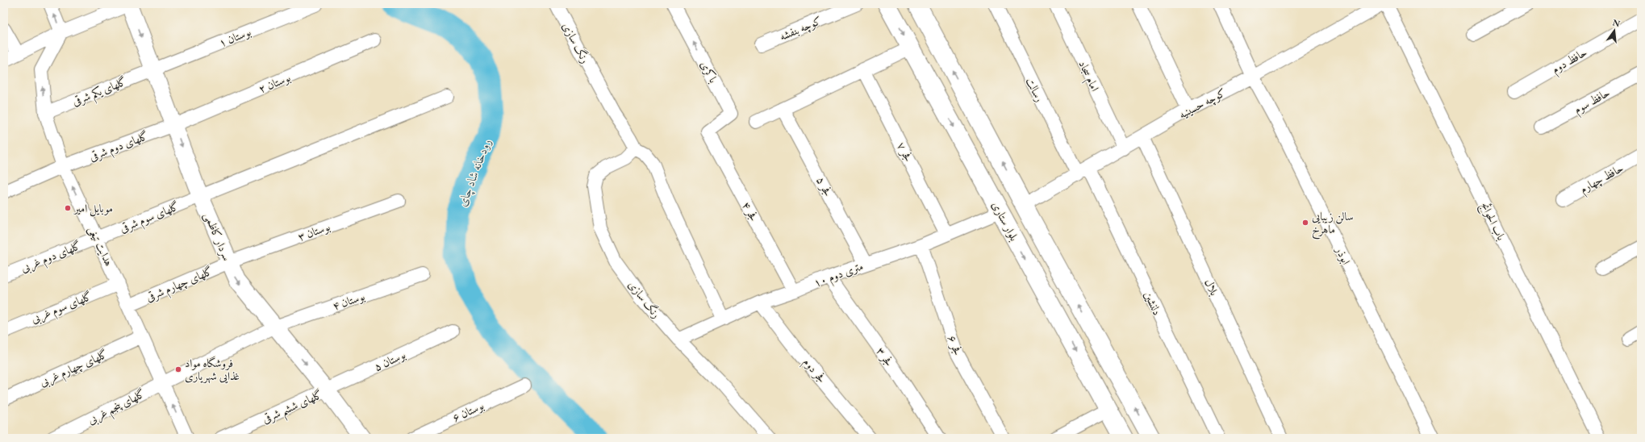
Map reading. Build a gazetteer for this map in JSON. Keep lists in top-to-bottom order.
{
  "streets": {
    "main road": ["بلوار ستاری"],
    "street": [
      "کوچه بنفشه",
      "بوستان ۱",
      "رنگ سازی",
      "حافظ دوم",
      "باکری",
      "امام سجاد",
      "بوستان ۲",
      "رسالت",
      "گلهای یکم شرقی",
      "حافظ سوم",
      "کوچه حسینیه",
      "گلهای دوم شرقی",
      "فجر ۷",
      "حافظ چهارم",
      "فجر ۵",
      "فجر ۴",
      "گلهای سوم شرقی",
      "باب الحوائج",
      "بوستان ۳",
      "سردار کاظمی",
      "هدایت تیغی",
      "ابوذر",
      "گلهای دوم غربی",
      "۱۰ متری دوم",
      "گلهای چهارم شرقی",
      "بلال",
      "بوستان ۴",
      "دلنشین",
      "گلهای سوم غربی",
      "فجر ۶",
      "فجر ۳",
      "بوستان ۵",
      "گلهای چهارم غربی",
      "فجر دوم",
      "گلهای پنجم غربی",
      "گلهای ششم شرقی",
      "بوستان ۶"
    ]
  },
  "crossings": [
    ["بوستان ۱", "گلهای یکم شرقی"],
    ["بوستان ۱", "سردار کاظمی"],
    ["رنگ سازی", "۱۰ متری دوم"],
    ["باکری", "فجر ۴"],
    ["امام سجاد", "کوچه حسینیه"],
    ["بوستان ۲", "گلهای دوم شرقی"],
    ["بوستان ۲", "سردار کاظمی"],
    ["رسالت", "کوچه حسینیه"],
    ["گلهای یکم شرقی", "سردار کاظمی"],
    ["گلهای یکم شرقی", "هدایت تیغی"],
    ["کوچه حسینیه", "ابوذر"],
    ["کوچه حسینیه", "بلال"],
    ["کوچه حسینیه", "دلنشین"],
    ["گلهای دوم شرقی", "سردار کاظمی"],
    ["گلهای دوم شرقی", "هدایت تیغی"],
    ["فجر ۷", "۱۰ متری دوم"],
    ["فجر ۵", "۱۰ متری دوم"],
    ["فجر ۴", "۱۰ متری دوم"],
    ["گلهای سوم شرقی", "سردار کاظمی"],
    ["گلهای سوم شرقی", "هدایت تیغی"],
    ["گلهای سوم شرقی", "گلهای دوم غربی"],
    ["بلوار ستاری", "۱۰ متری دوم"],
    ["بوستان ۳", "سردار کاظمی"],
    ["بوستان ۳", "گلهای چهارم شرقی"],
    ["سردار کاظمی", "گلهای چهارم شرقی"],
    ["سردار کاظمی", "بوستان ۴"],
    ["سردار کاظمی", "بوستان ۵"],
    ["سردار کاظمی", "گلهای ششم شرقی"],
    ["هدایت تیغی", "گلهای دوم غربی"],
    ["هدایت تیغی", "گلهای چهارم شرقی"],
    ["هدایت تیغی", "بوستان ۴"],
    ["هدایت تیغی", "گلهای سوم غربی"],
    ["هدایت تیغی", "گلهای چهارم غربی"],
    ["هدایت تیغی", "گلهای پنجم غربی"],
    ["۱۰ متری دوم", "فجر ۶"],
    ["۱۰ متری دوم", "فجر ۳"],
    ["۱۰ متری دوم", "فجر دوم"],
    ["بوستان ۴", "گلهای پنجم غربی"],
    ["بوستان ۵", "گلهای ششم شرقی"]
  ],
  "one_way": ["باکری", "سردار کاظمی", "هدایت تیغی"],
  "water": ["رودخانه شاد چای"],
  "places": ["موبایل امیر", "سالن زیبایی ماهرخ", "فروشگاه مواد غذایی شهریاری"],
  "north": "top"
}
